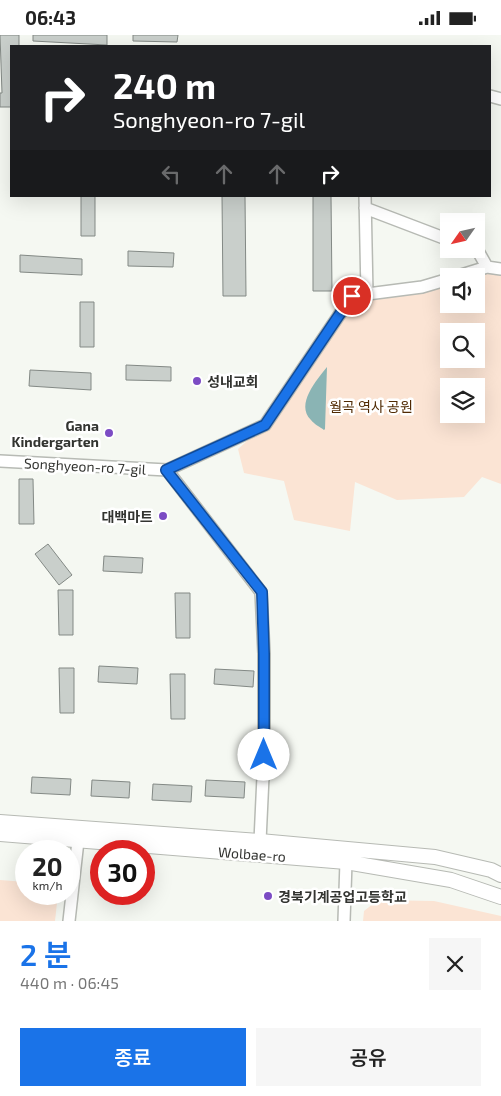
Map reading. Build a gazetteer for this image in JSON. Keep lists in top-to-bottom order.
{
  "streets": {
    "main road": ["Wolbae-ro"],
    "street": ["Songhyeon-ro 7-gil"]
  },
  "parks": ["월곡 역사 공원"],
  "places": [
    "성내교회",
    "Gana Kindergarten",
    "대백마트",
    "경북기계공업고등학교"
  ],
  "north": "bottom left",
  "page": {
    "status": "06:43",
    "turn": ["240 m", "Songhyeon-ro 7-gil"],
    "speed": "20 km/h",
    "limit": "30",
    "heading": ["2 분", "440 m · 06:45"],
    "buttons": ["종료", "공유"]
  }
}
